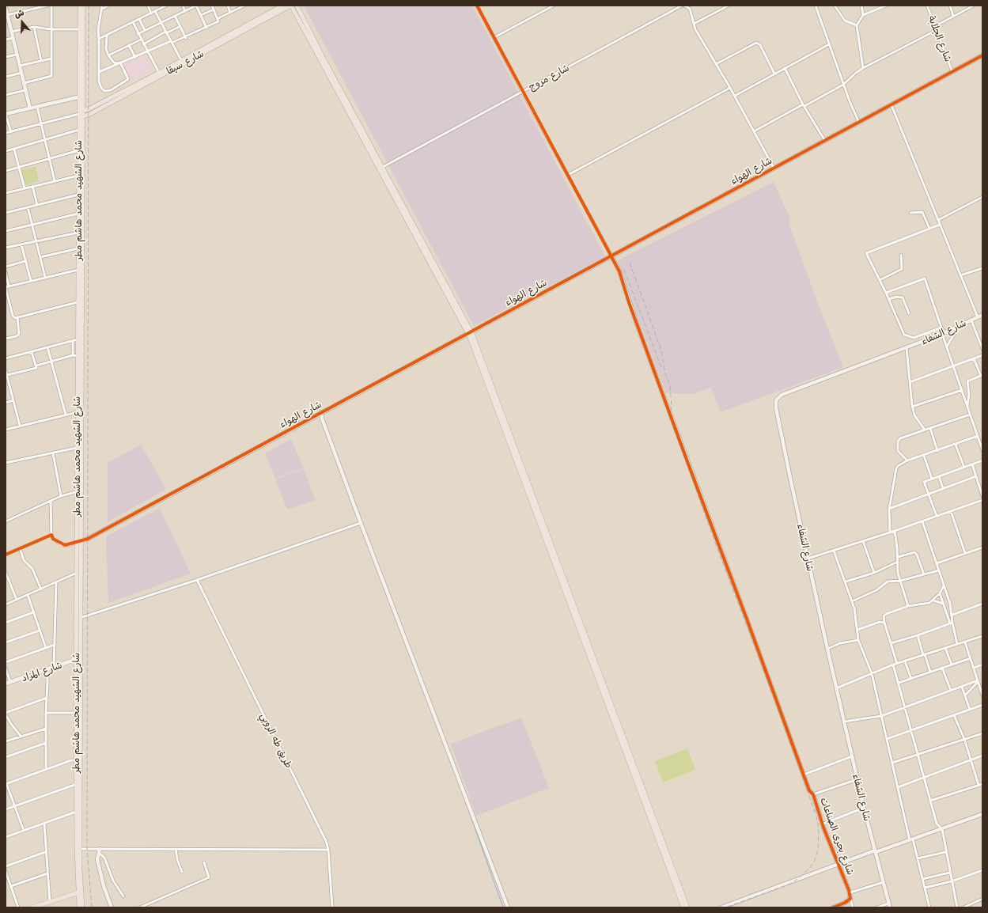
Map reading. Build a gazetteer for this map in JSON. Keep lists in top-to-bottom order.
{
  "streets": {
    "main road": ["شارع سيقا", "شارع الشهيد محمد هاشم مطر"],
    "street": [
      "شارع الجلابة",
      "شارع مروج",
      "شارع الهواء",
      "شارع الشفاء",
      "شارع المزاد",
      "طريق طه الروبي",
      "شارع بحرى الصناعات"
    ]
  },
  "crossings": [
    ["شارع الجلابة", "شارع الهواء"],
    ["شارع سيقا", "شارع الشهيد محمد هاشم مطر"],
    ["شارع الهواء", "شارع الشهيد محمد هاشم مطر"],
    ["شارع الهواء", "شارع بحرى الصناعات"],
    ["شارع الشهيد محمد هاشم مطر", "شارع المزاد"]
  ],
  "north": "top"
}
